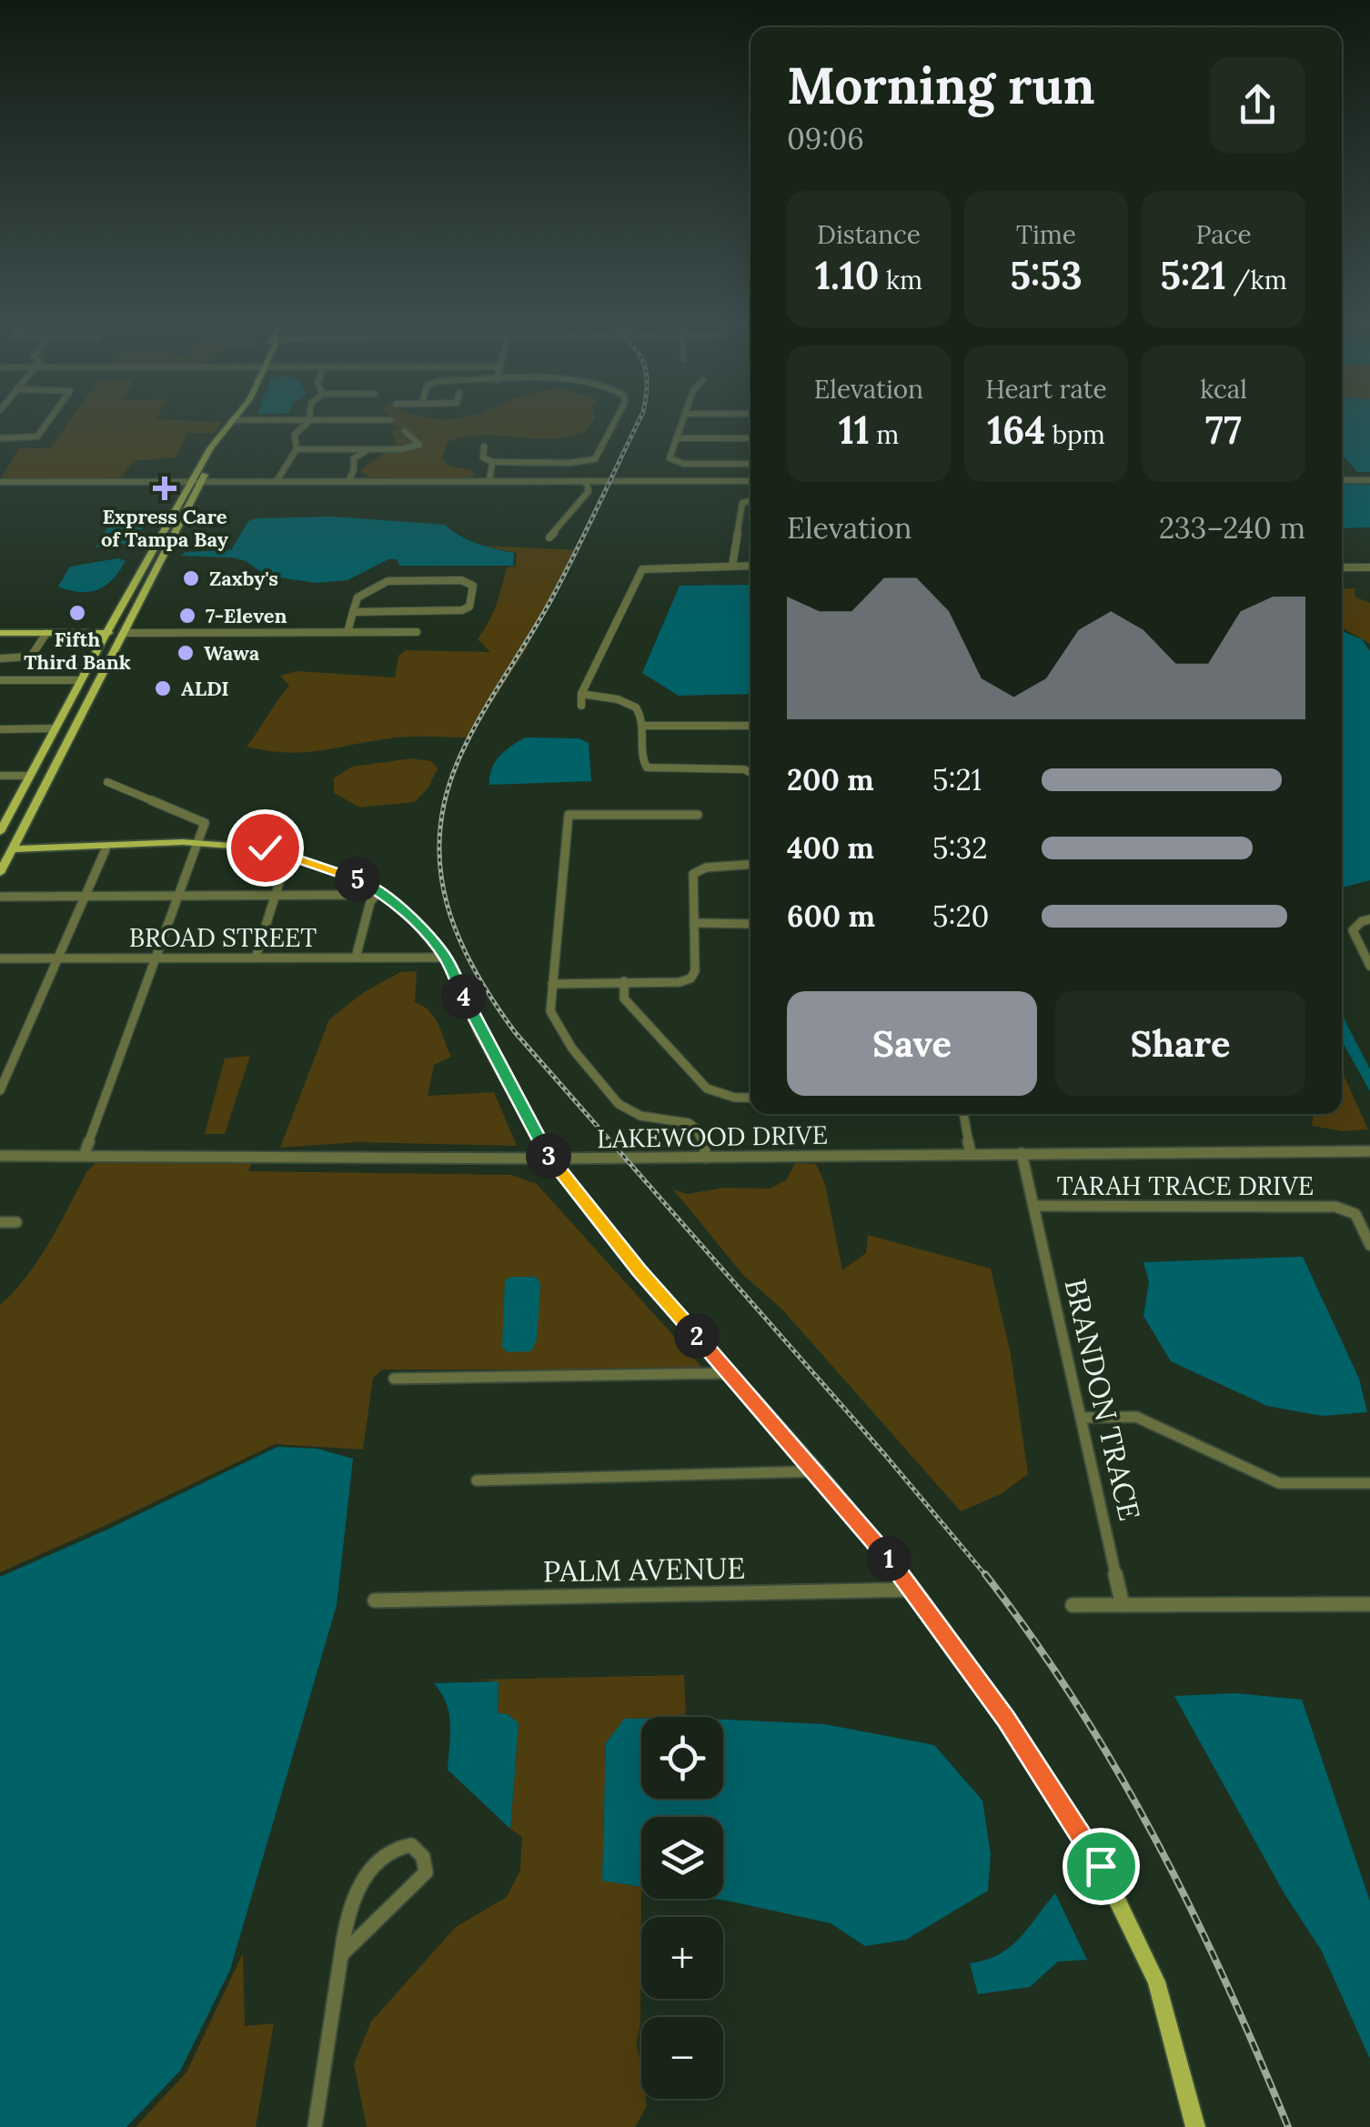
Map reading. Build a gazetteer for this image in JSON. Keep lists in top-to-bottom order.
{
  "streets": {
    "street": [
      "BROAD STREET",
      "LAKEWOOD DRIVE",
      "TARAH TRACE DRIVE",
      "BRANDON TRACE",
      "PALM AVENUE"
    ]
  },
  "crossings": [
    ["LAKEWOOD DRIVE", "BRANDON TRACE"],
    ["TARAH TRACE DRIVE", "BRANDON TRACE"]
  ],
  "places": {
    "health": ["Express Care of Tampa Bay"],
    "other": [
      "Zaxby's",
      "Fifth Third Bank",
      "7-Eleven",
      "Wawa",
      "ALDI"
    ]
  },
  "page": {
    "heading": ["Morning run", "09:06"],
    "stats": [
      ["Distance", "1.10 km"],
      ["Time", "5:53"],
      ["Pace", "5:21 /km"],
      ["Elevation", "11 m"],
      ["Heart rate", "164 bpm"],
      ["kcal", "77"]
    ],
    "chart": ["Elevation", "233–240 m"],
    "list": [
      {
        "name": "200 m",
        "note": "5:21"
      },
      {
        "name": "400 m",
        "note": "5:32"
      },
      {
        "name": "600 m",
        "note": "5:20"
      }
    ],
    "pins": [
      "5",
      "4",
      "3",
      "2",
      "1"
    ],
    "buttons": ["Save", "Share"],
    "map_buttons": ["+", "−"]
  }
}
